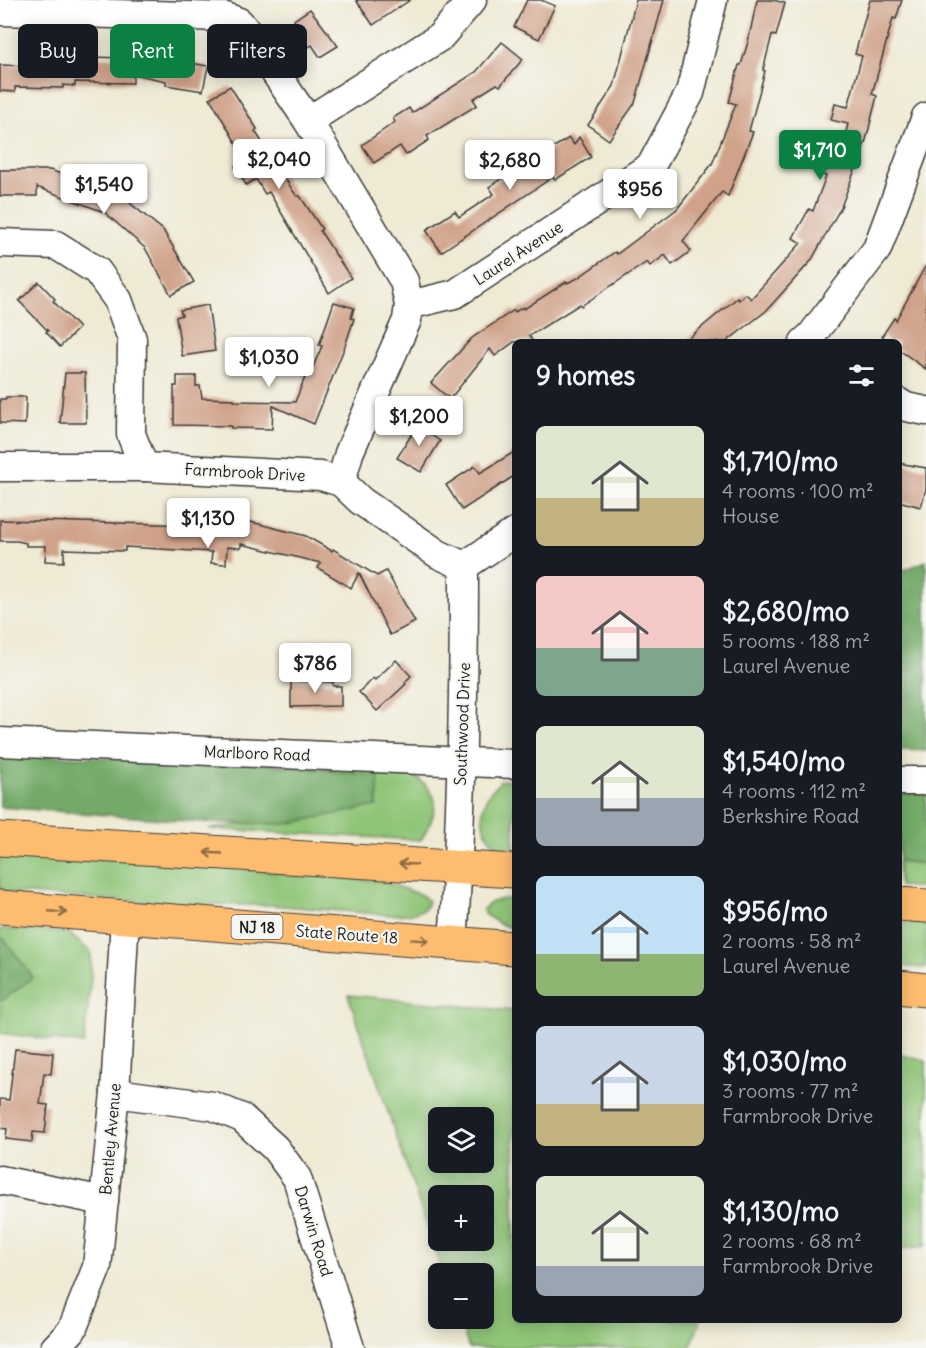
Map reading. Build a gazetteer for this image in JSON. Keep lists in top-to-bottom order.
{
  "streets": {
    "highway": ["NJ 18", "State Route 18"],
    "street": [
      "Laurel Avenue",
      "Farmbrook Drive",
      "Southwood Drive",
      "Marlboro Road",
      "Bentley Avenue",
      "Darwin Road"
    ]
  },
  "crossings": [
    ["Southwood Drive", "Marlboro Road"],
    ["Southwood Drive", "State Route 18"],
    ["State Route 18", "Bentley Avenue"],
    ["Bentley Avenue", "Darwin Road"]
  ],
  "page": {
    "chip": ["Buy", "Rent", "Filters"],
    "price": [
      "$1,710",
      "$2,040",
      "$2,680",
      "$1,540",
      "$956",
      "$1,030",
      "$1,200",
      "$1,130",
      "$786"
    ],
    "heading": "9 homes",
    "list": [
      {
        "name": "$1,710/mo",
        "note": "4 rooms · 100 m² · House"
      },
      {
        "name": "$2,680/mo",
        "note": "5 rooms · 188 m² · Laurel Avenue"
      },
      {
        "name": "$1,540/mo",
        "note": "4 rooms · 112 m² · Berkshire Road"
      },
      {
        "name": "$956/mo",
        "note": "2 rooms · 58 m² · Laurel Avenue"
      },
      {
        "name": "$1,030/mo",
        "note": "3 rooms · 77 m² · Farmbrook Drive"
      },
      {
        "name": "$1,130/mo",
        "note": "2 rooms · 68 m² · Farmbrook Drive"
      }
    ],
    "map_buttons": ["+", "−"]
  }
}
